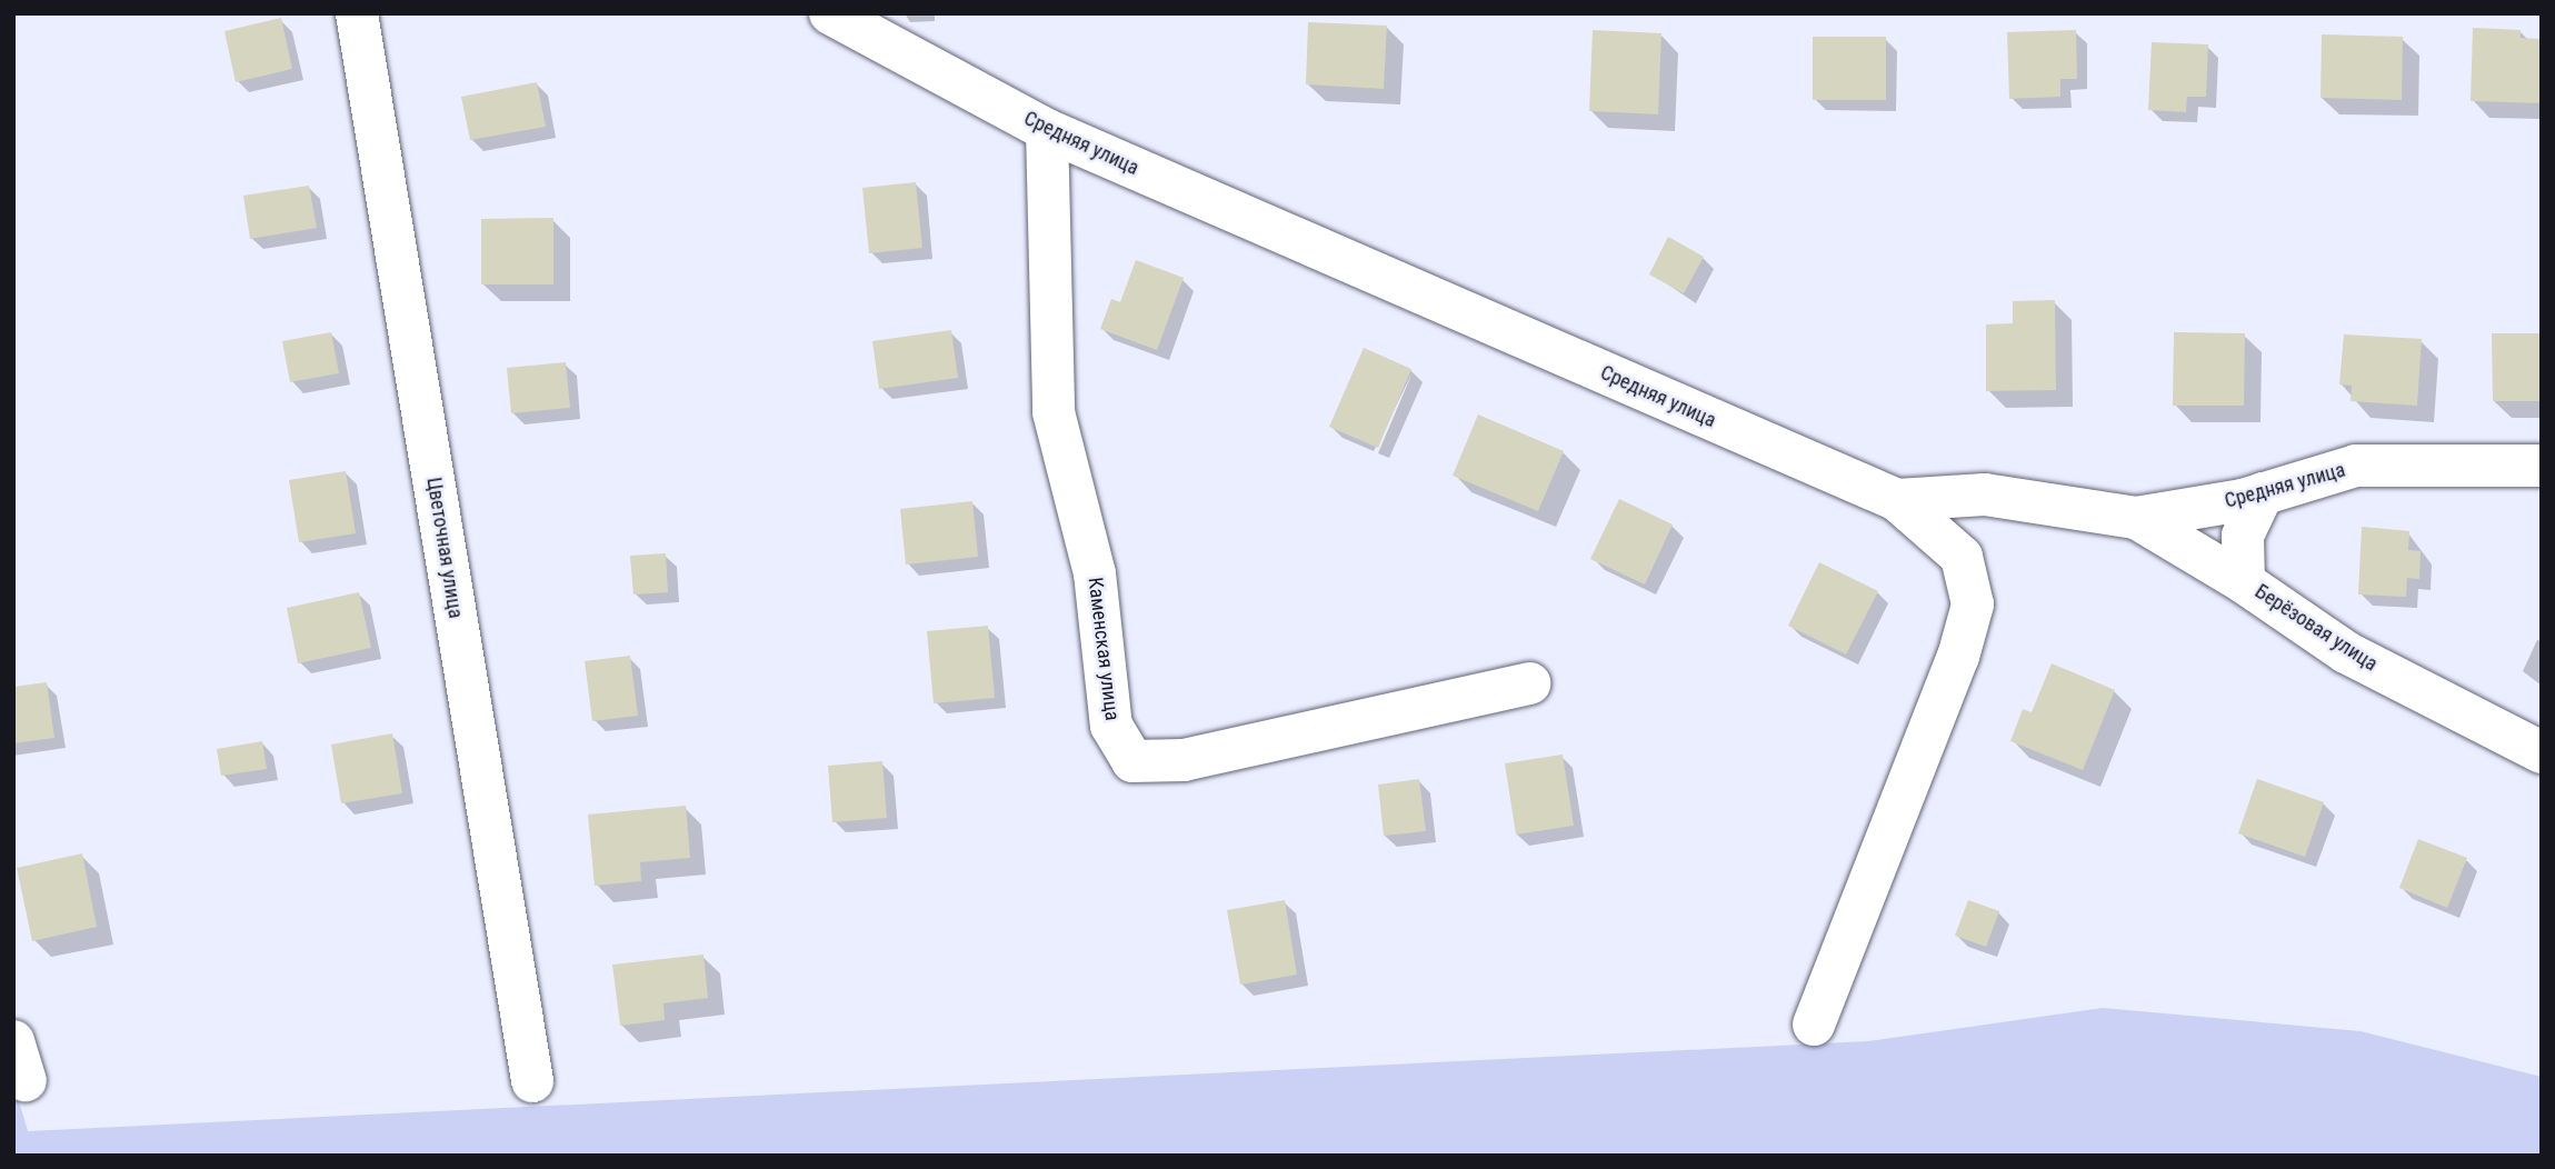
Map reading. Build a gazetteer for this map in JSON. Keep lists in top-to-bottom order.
{
  "streets": {
    "street": [
      "Средняя улица",
      "Цветочная улица",
      "Берёзовая улица",
      "Каменская улица"
    ]
  },
  "crossings": [
    ["Средняя улица", "Берёзовая улица"],
    ["Средняя улица", "Каменская улица"]
  ]
}
